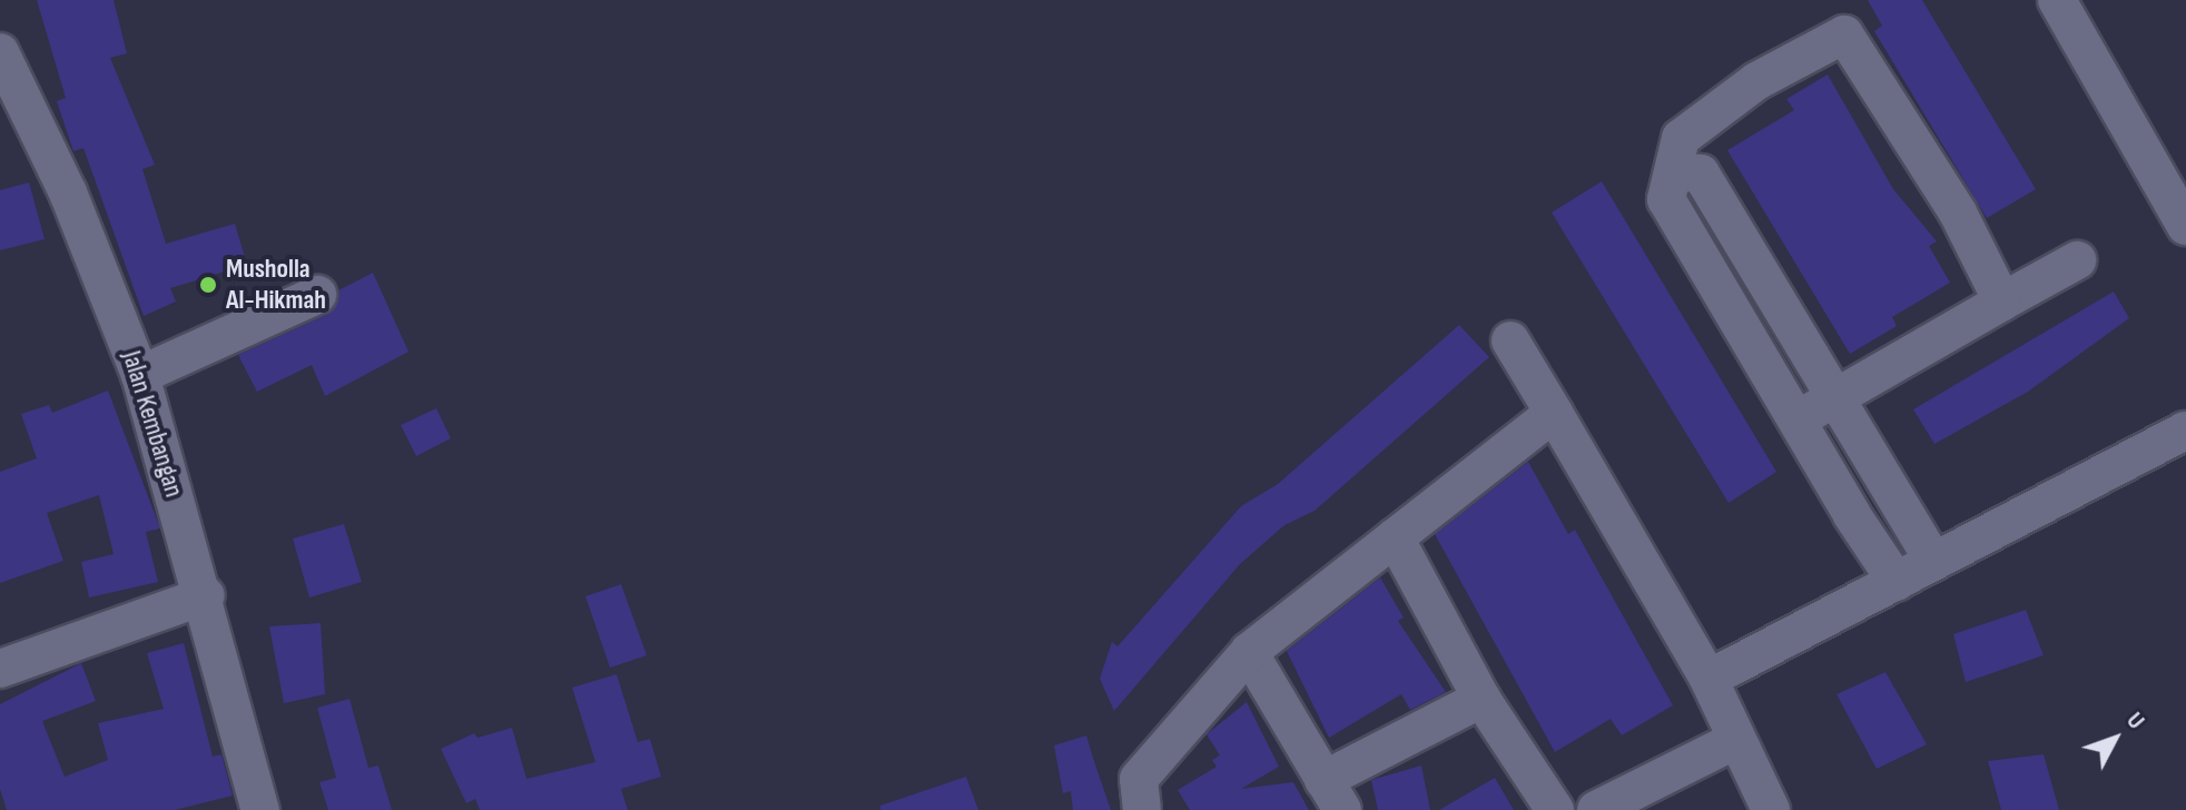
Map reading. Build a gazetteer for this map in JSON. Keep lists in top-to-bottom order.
{
  "streets": {
    "street": ["Jalan Kembangan"]
  },
  "places": ["Musholla Al-Hikmah"],
  "north": "top right"
}
